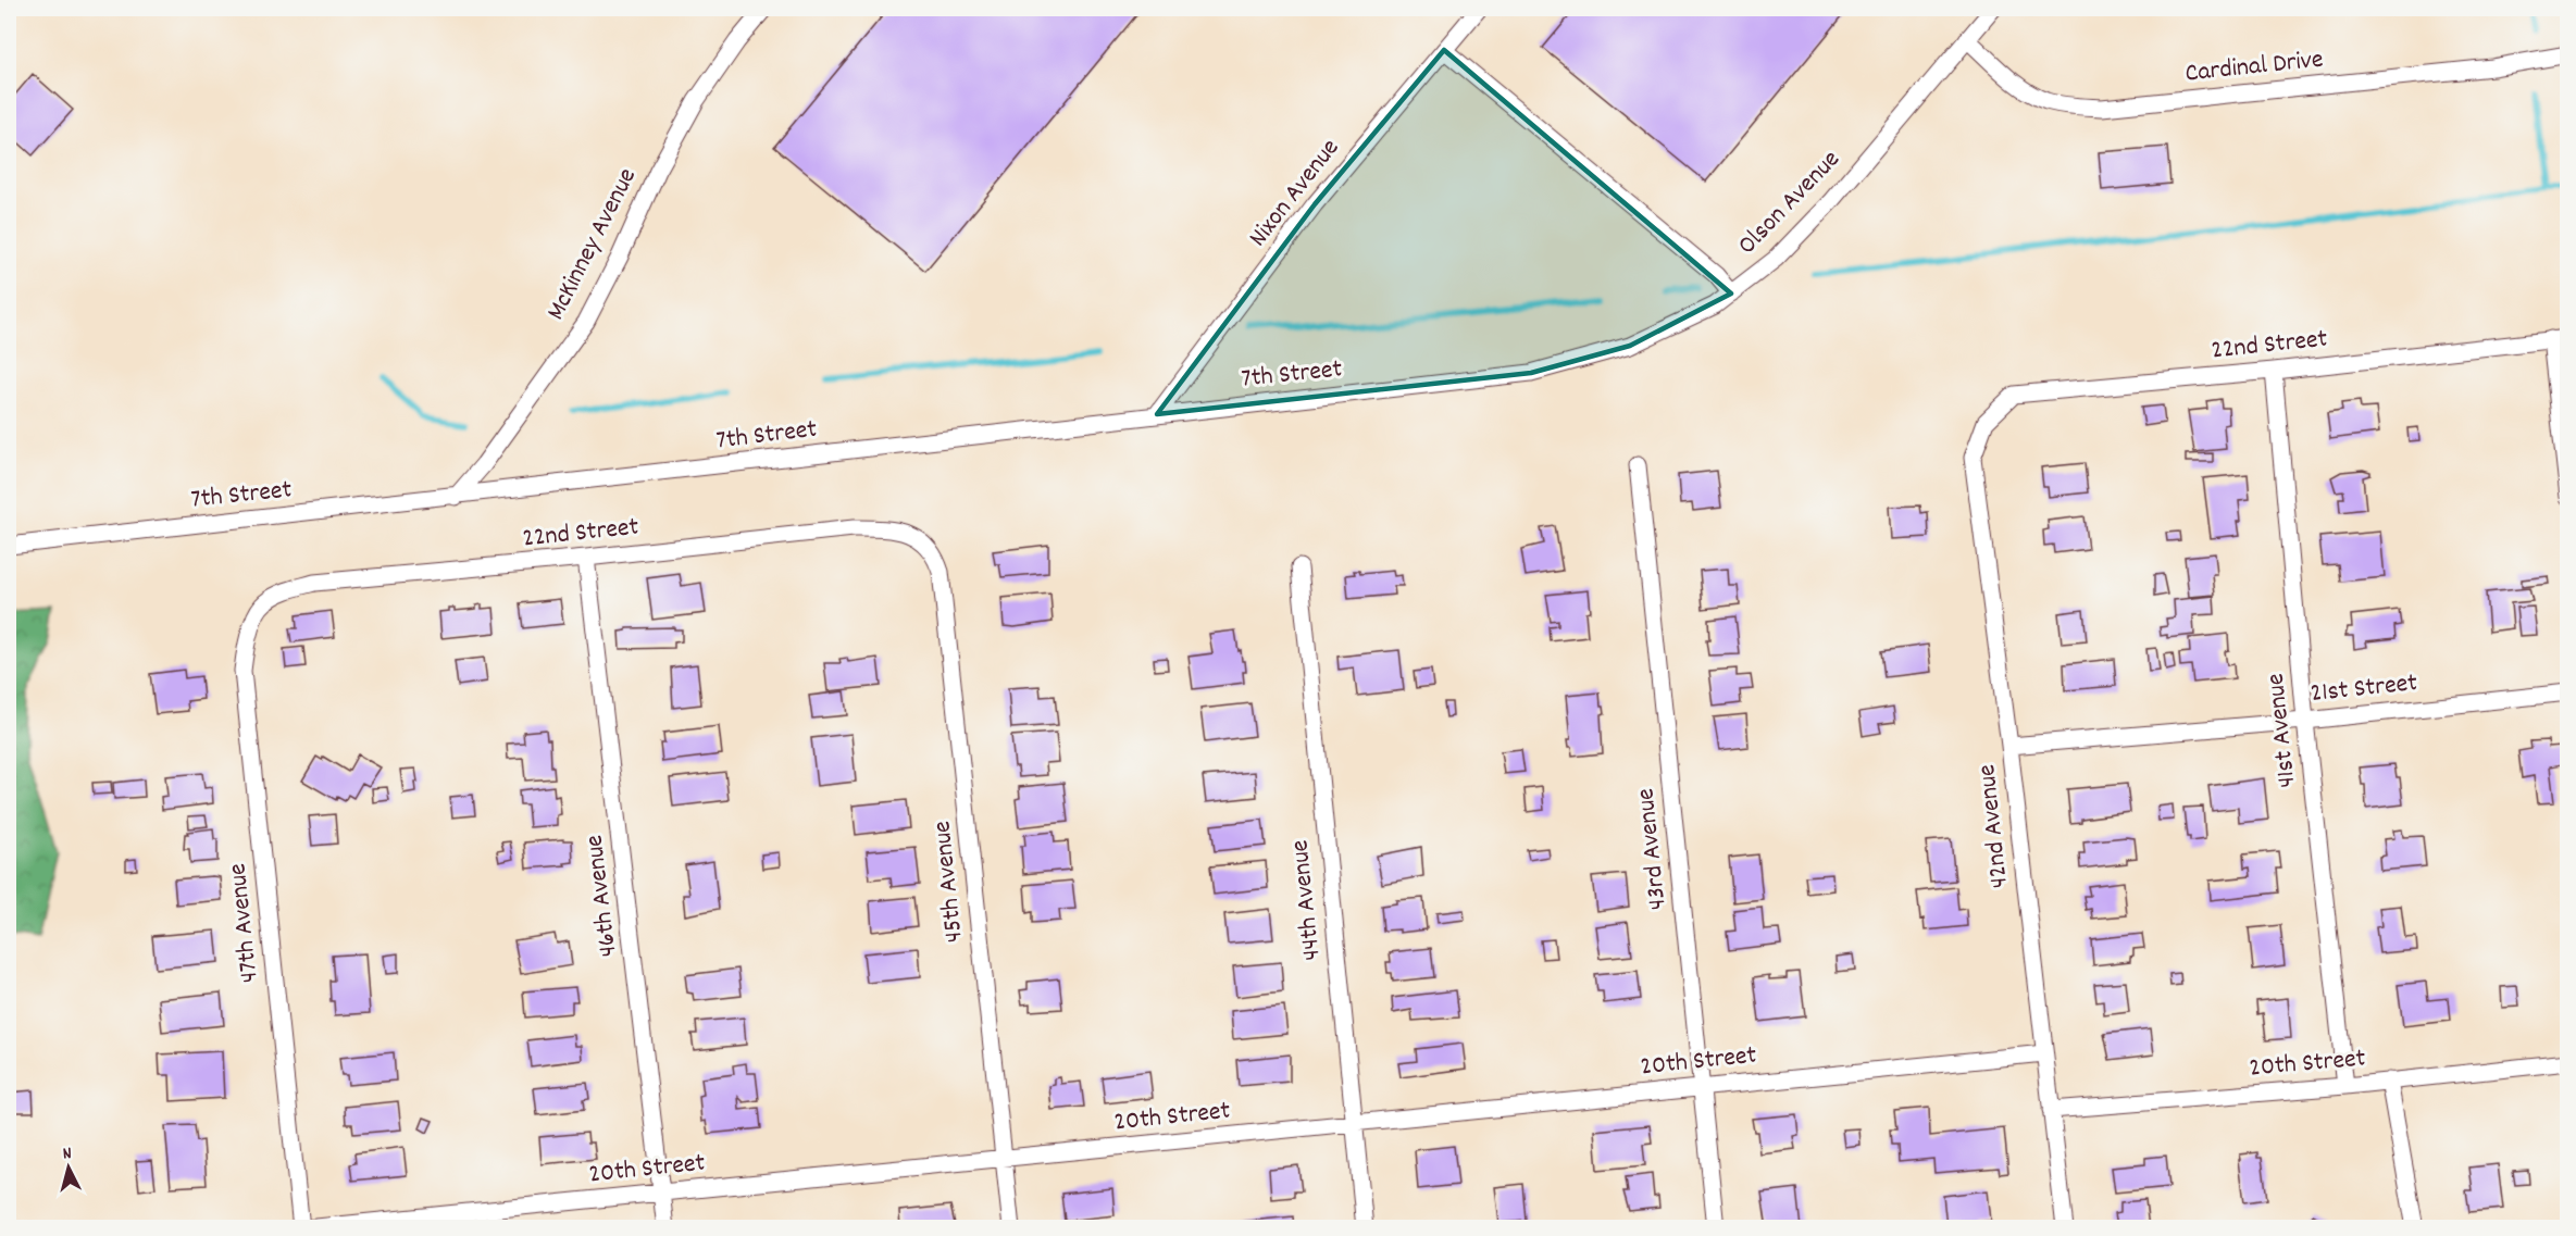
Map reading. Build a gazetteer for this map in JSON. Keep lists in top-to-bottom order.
{
  "streets": {
    "street": [
      "Cardinal Drive",
      "Nixon Avenue",
      "Olson Avenue",
      "McKinney Avenue",
      "22nd Street",
      "7th Street",
      "21st Street",
      "41st Avenue",
      "42nd Avenue",
      "43rd Avenue",
      "45th Avenue",
      "46th Avenue",
      "44th Avenue",
      "47th Avenue",
      "20th Street"
    ]
  },
  "crossings": [
    ["Cardinal Drive", "Olson Avenue"],
    ["Nixon Avenue", "7th Street"],
    ["Olson Avenue", "7th Street"],
    ["McKinney Avenue", "7th Street"],
    ["22nd Street", "41st Avenue"],
    ["22nd Street", "42nd Avenue"],
    ["22nd Street", "45th Avenue"],
    ["22nd Street", "46th Avenue"],
    ["22nd Street", "47th Avenue"],
    ["21st Street", "41st Avenue"],
    ["21st Street", "42nd Avenue"],
    ["41st Avenue", "20th Street"],
    ["42nd Avenue", "20th Street"],
    ["43rd Avenue", "20th Street"],
    ["45th Avenue", "20th Street"],
    ["46th Avenue", "20th Street"],
    ["44th Avenue", "20th Street"],
    ["47th Avenue", "20th Street"]
  ],
  "north": "top"
}
